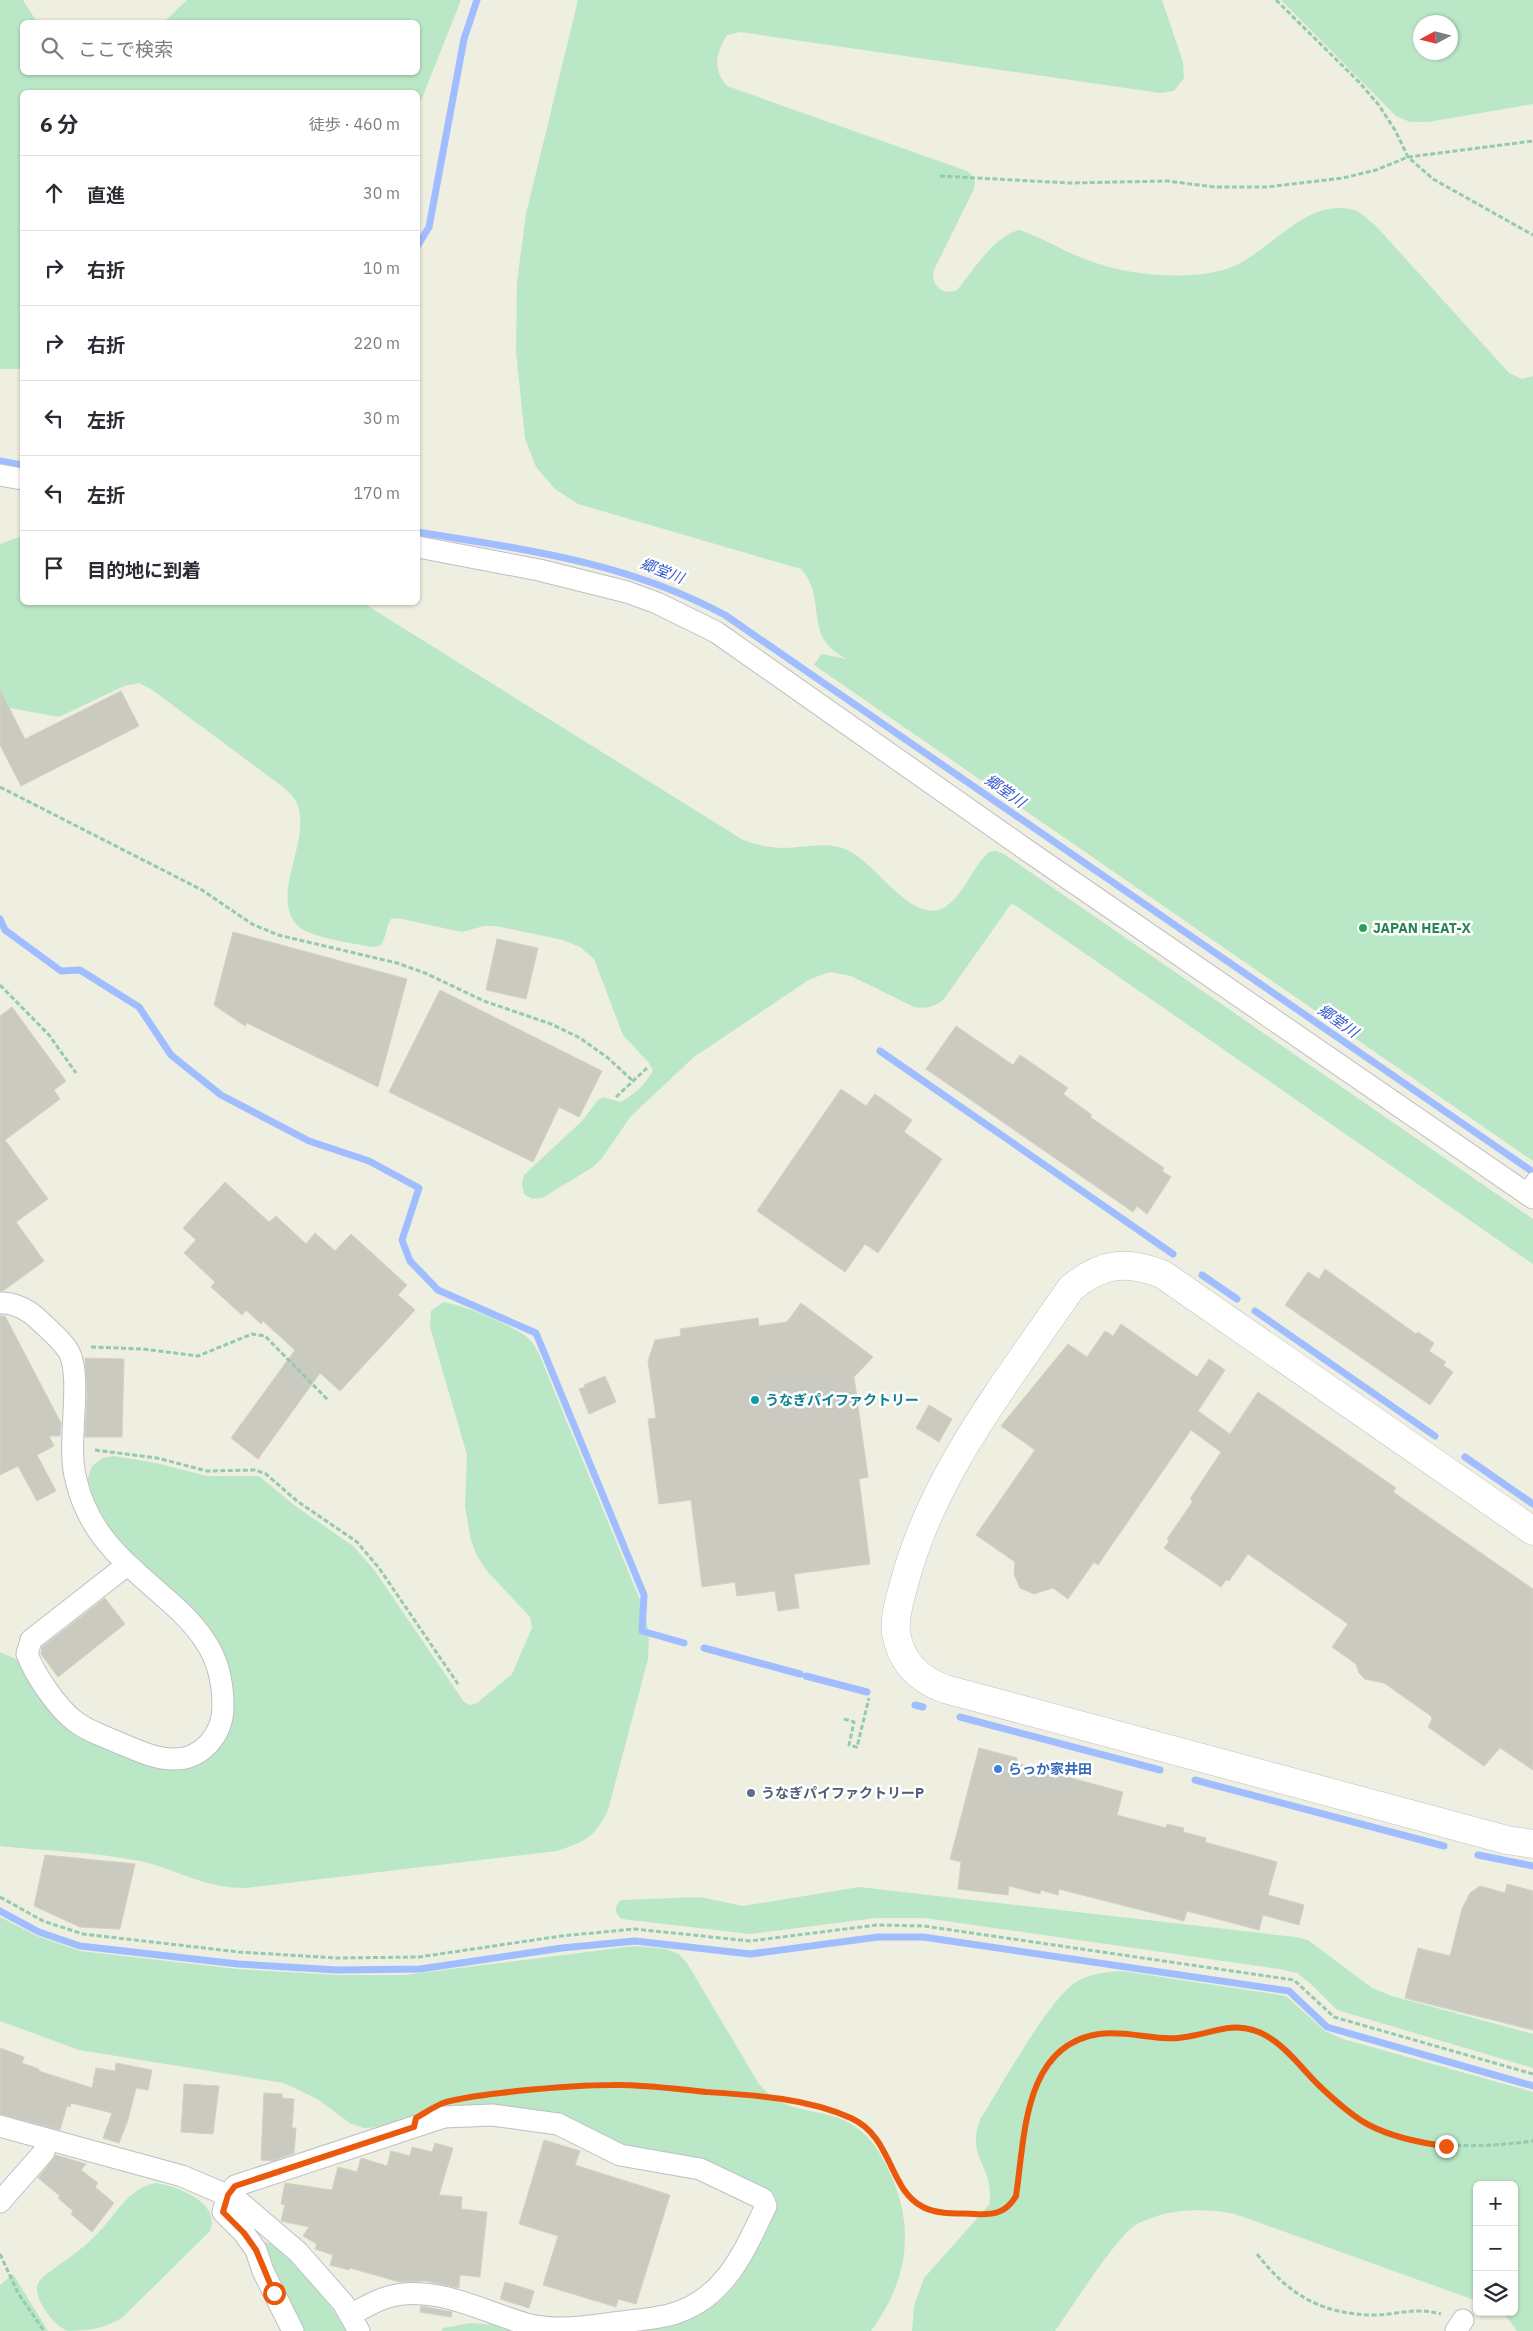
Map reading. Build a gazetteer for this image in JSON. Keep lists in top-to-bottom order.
{
  "water": ["郷堂川"],
  "places": [
    "JAPAN HEAT-X",
    "うなぎパイファクトリー",
    "らっか家井田",
    "うなぎパイファクトリーP"
  ],
  "north": "left",
  "page": {
    "search": "ここで検索",
    "heading": ["6 分", "徒歩 · 460 m"],
    "list": [
      ["直進", "30 m"],
      ["右折", "10 m"],
      ["右折", "220 m"],
      ["左折", "30 m"],
      ["左折", "170 m"],
      "目的地に到着"
    ],
    "map_buttons": ["+", "−"]
  }
}
